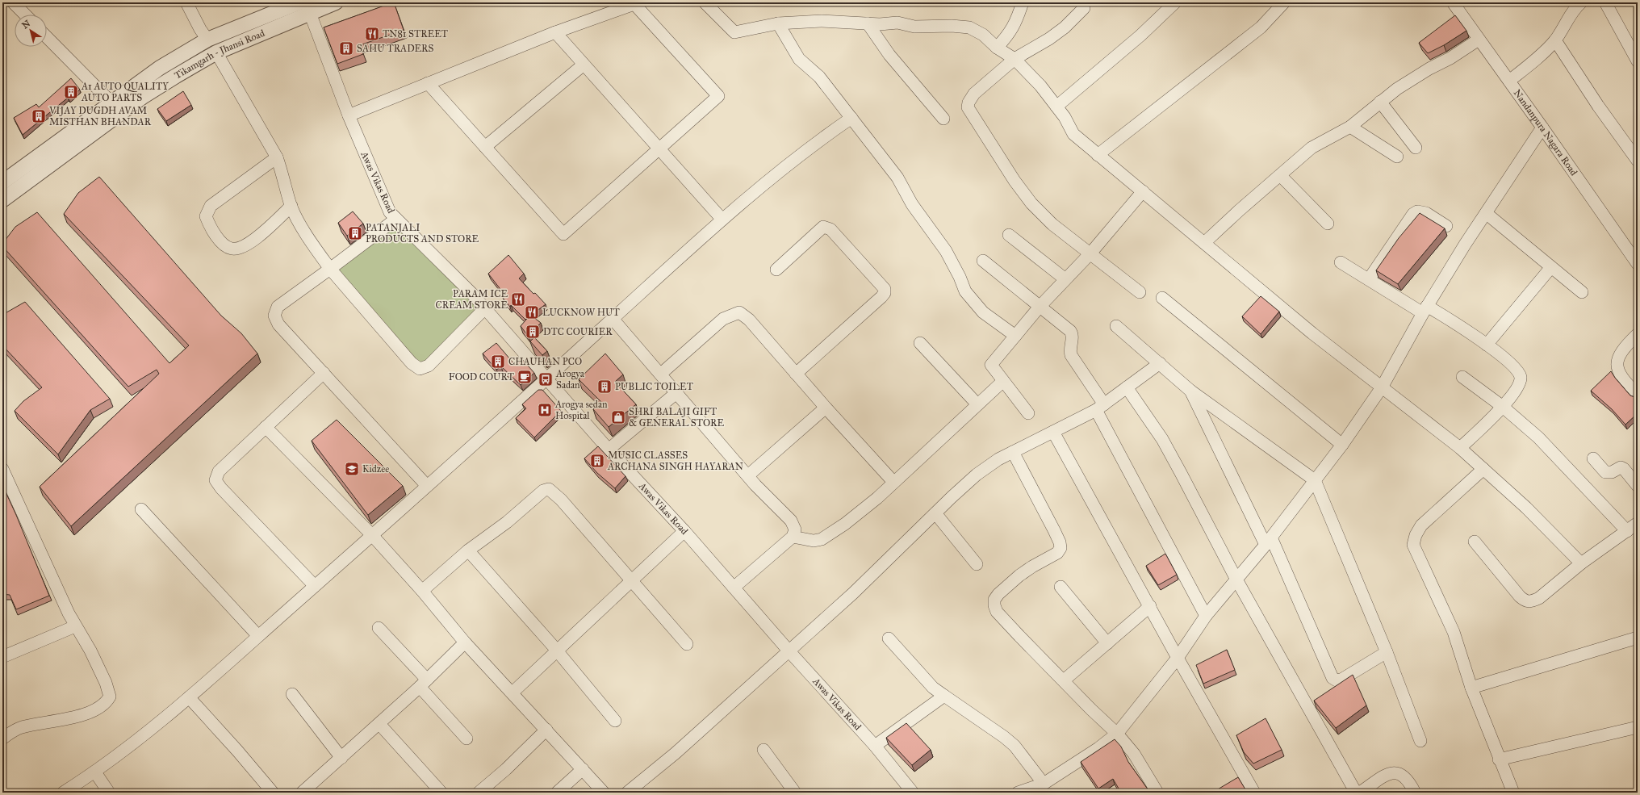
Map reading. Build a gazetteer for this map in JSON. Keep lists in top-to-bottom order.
{
  "streets": {
    "street": ["Tikamgarh - Jhansi Road", "Nandanpura Nagara Road", "Awas Vikas Road"]
  },
  "crossings": [
    ["Tikamgarh - Jhansi Road", "Awas Vikas Road"]
  ],
  "places": {
    "restaurant": ["TN81 STREET", "PARAM ICE CREAM STORE", "LUCKNOW HUT"],
    "building": [
      "SAHU TRADERS",
      "A1 AUTO QUALITY AUTO PARTS",
      "VIJAY DUGDH AVAM MISTHAN BHANDAR",
      "PATANJALI PRODUCTS AND STORE",
      "DTC COURIER",
      "CHAUHAN PCO",
      "PUBLIC TOILET",
      "MUSIC CLASSES ARCHANA SINGH HAYARAN"
    ],
    "cafe": ["FOOD COURT"],
    "bus stop": ["Arogya Sadan"],
    "hospital": ["Arogya sedan Hospital"],
    "shop": ["SHRI BALAJI GIFT & GENERAL STORE"],
    "school or university": ["Kidzee"]
  },
  "north": "top left"
}
